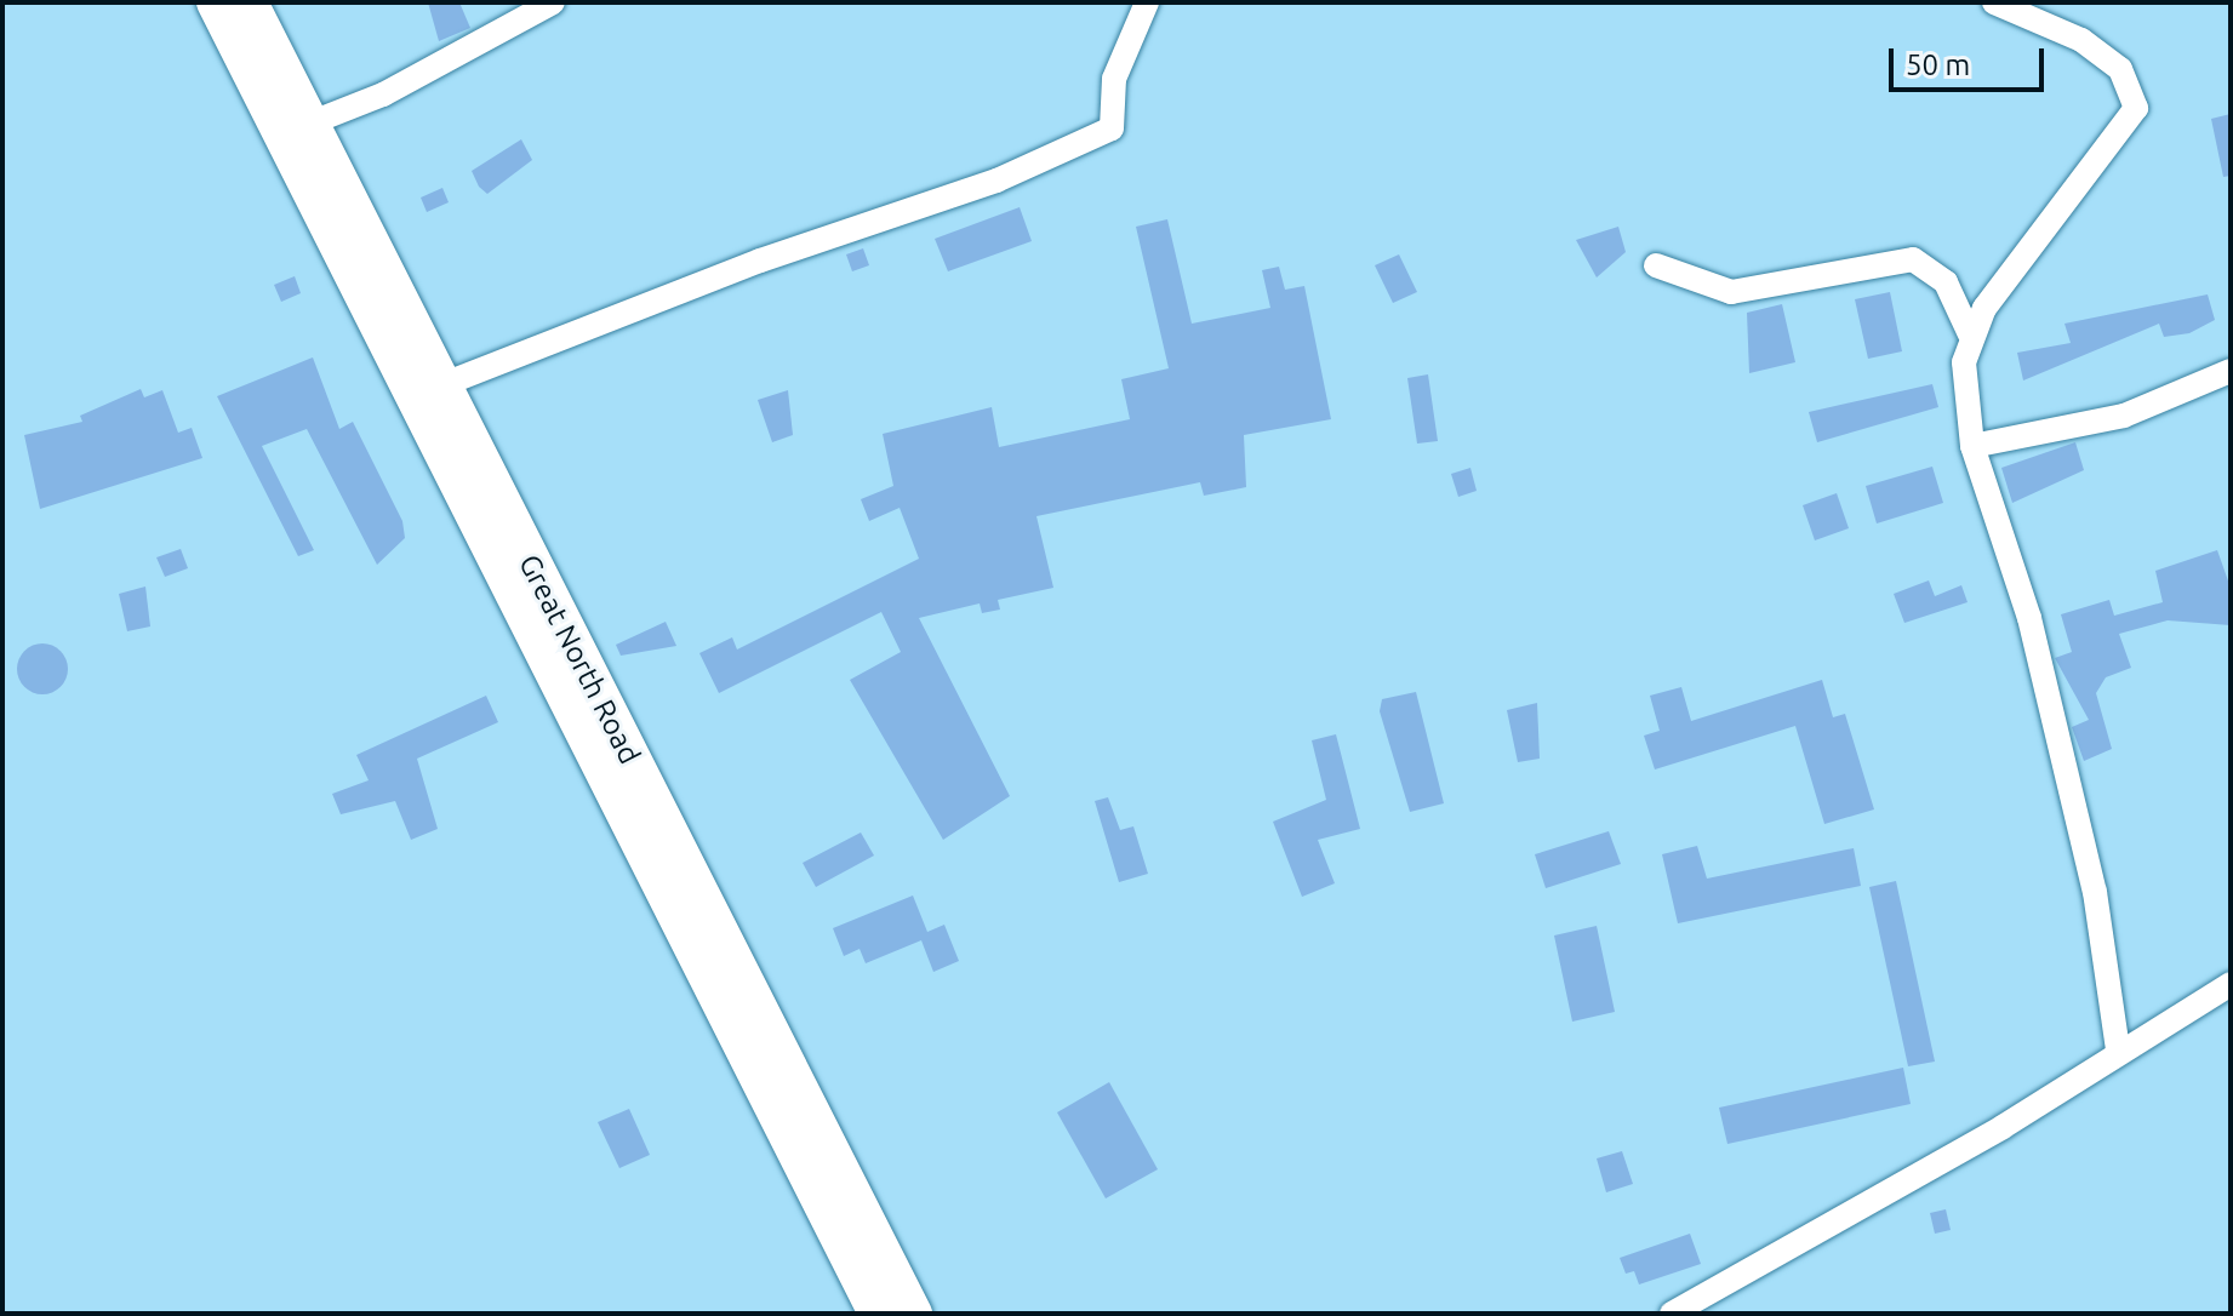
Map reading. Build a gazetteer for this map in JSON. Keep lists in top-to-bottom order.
{
  "streets": {
    "main road": ["Great North Road"]
  },
  "scale_bar": "50 m"
}
